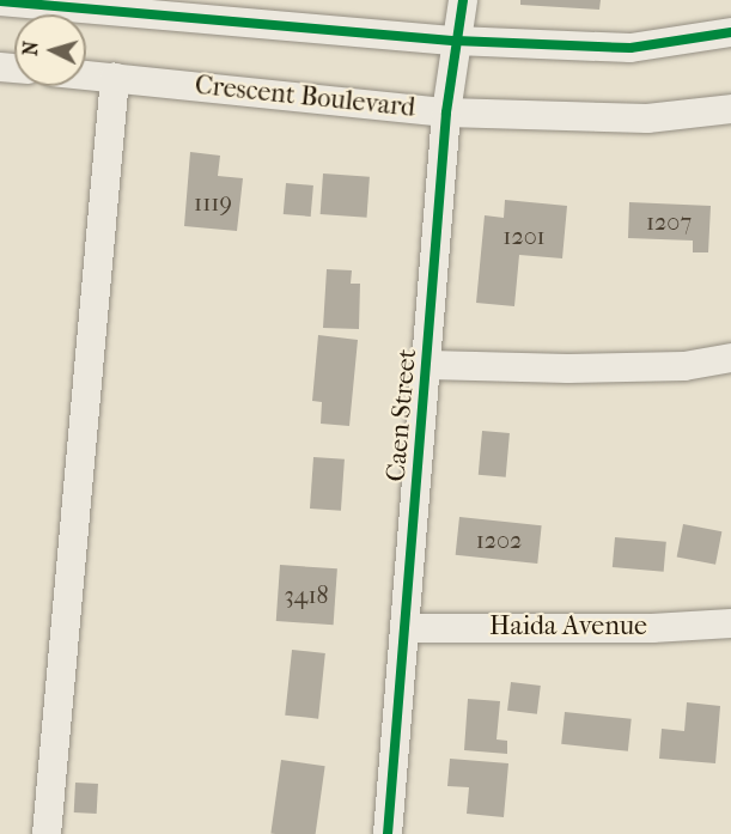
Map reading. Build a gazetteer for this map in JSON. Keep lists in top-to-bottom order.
{
  "streets": {
    "street": ["Crescent Boulevard", "Caen Street", "Haida Avenue"]
  },
  "crossings": [
    ["Crescent Boulevard", "Caen Street"],
    ["Caen Street", "Haida Avenue"]
  ],
  "house_numbers": [
    "1119",
    "1207",
    "1201",
    "1202",
    "3418"
  ],
  "north": "left"
}
